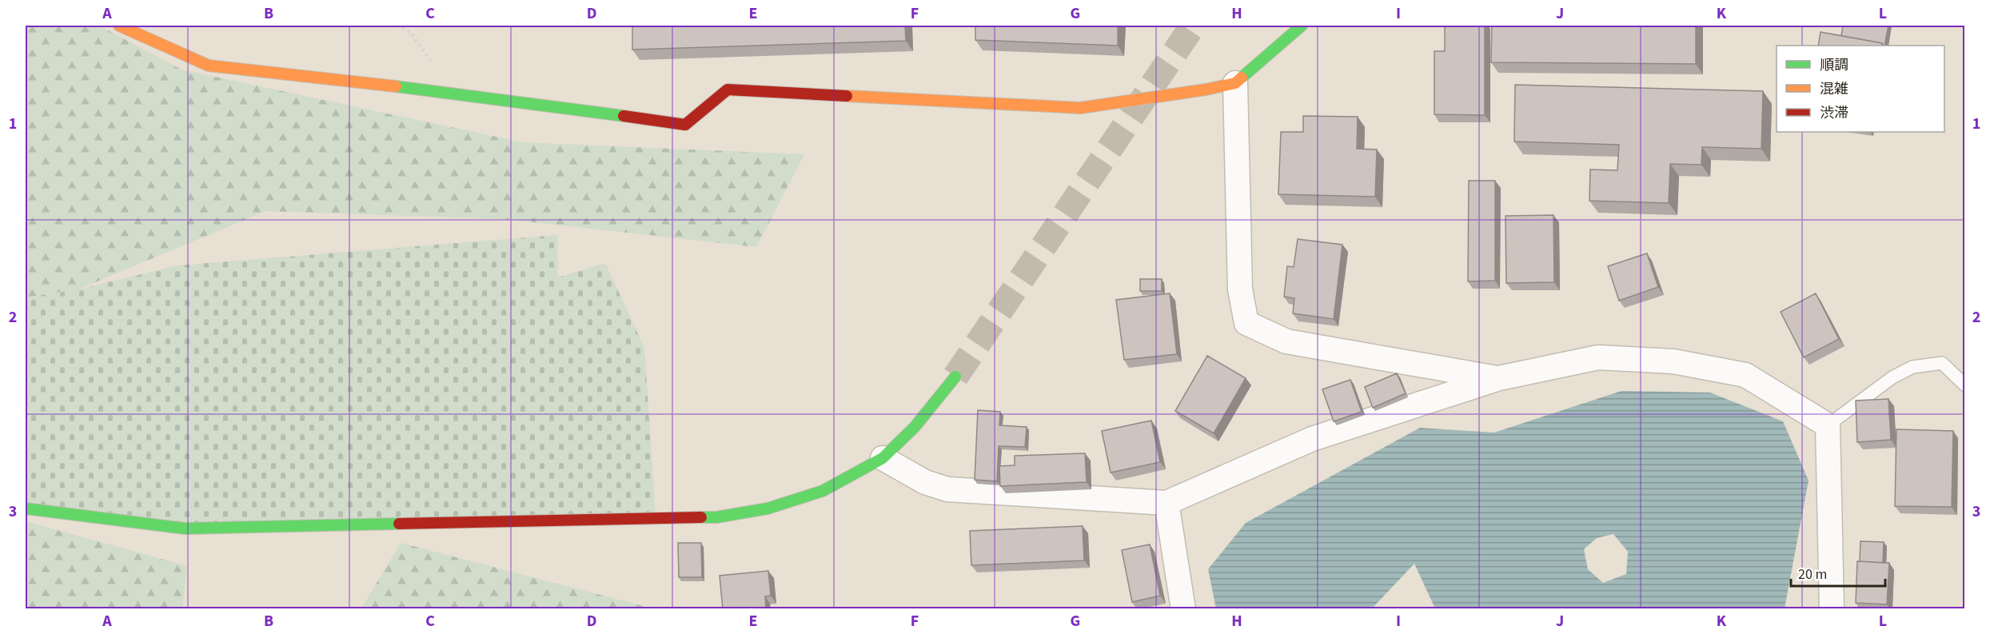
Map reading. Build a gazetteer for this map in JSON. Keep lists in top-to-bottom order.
{
  "legend": ["順調", "混雑", "渋滞"],
  "scale_bar": "20 m",
  "grid": {
    "columns": [
      "A",
      "B",
      "C",
      "D",
      "E",
      "F",
      "G",
      "H",
      "I",
      "J",
      "K",
      "L"
    ],
    "rows": ["1", "2", "3"]
  }
}
